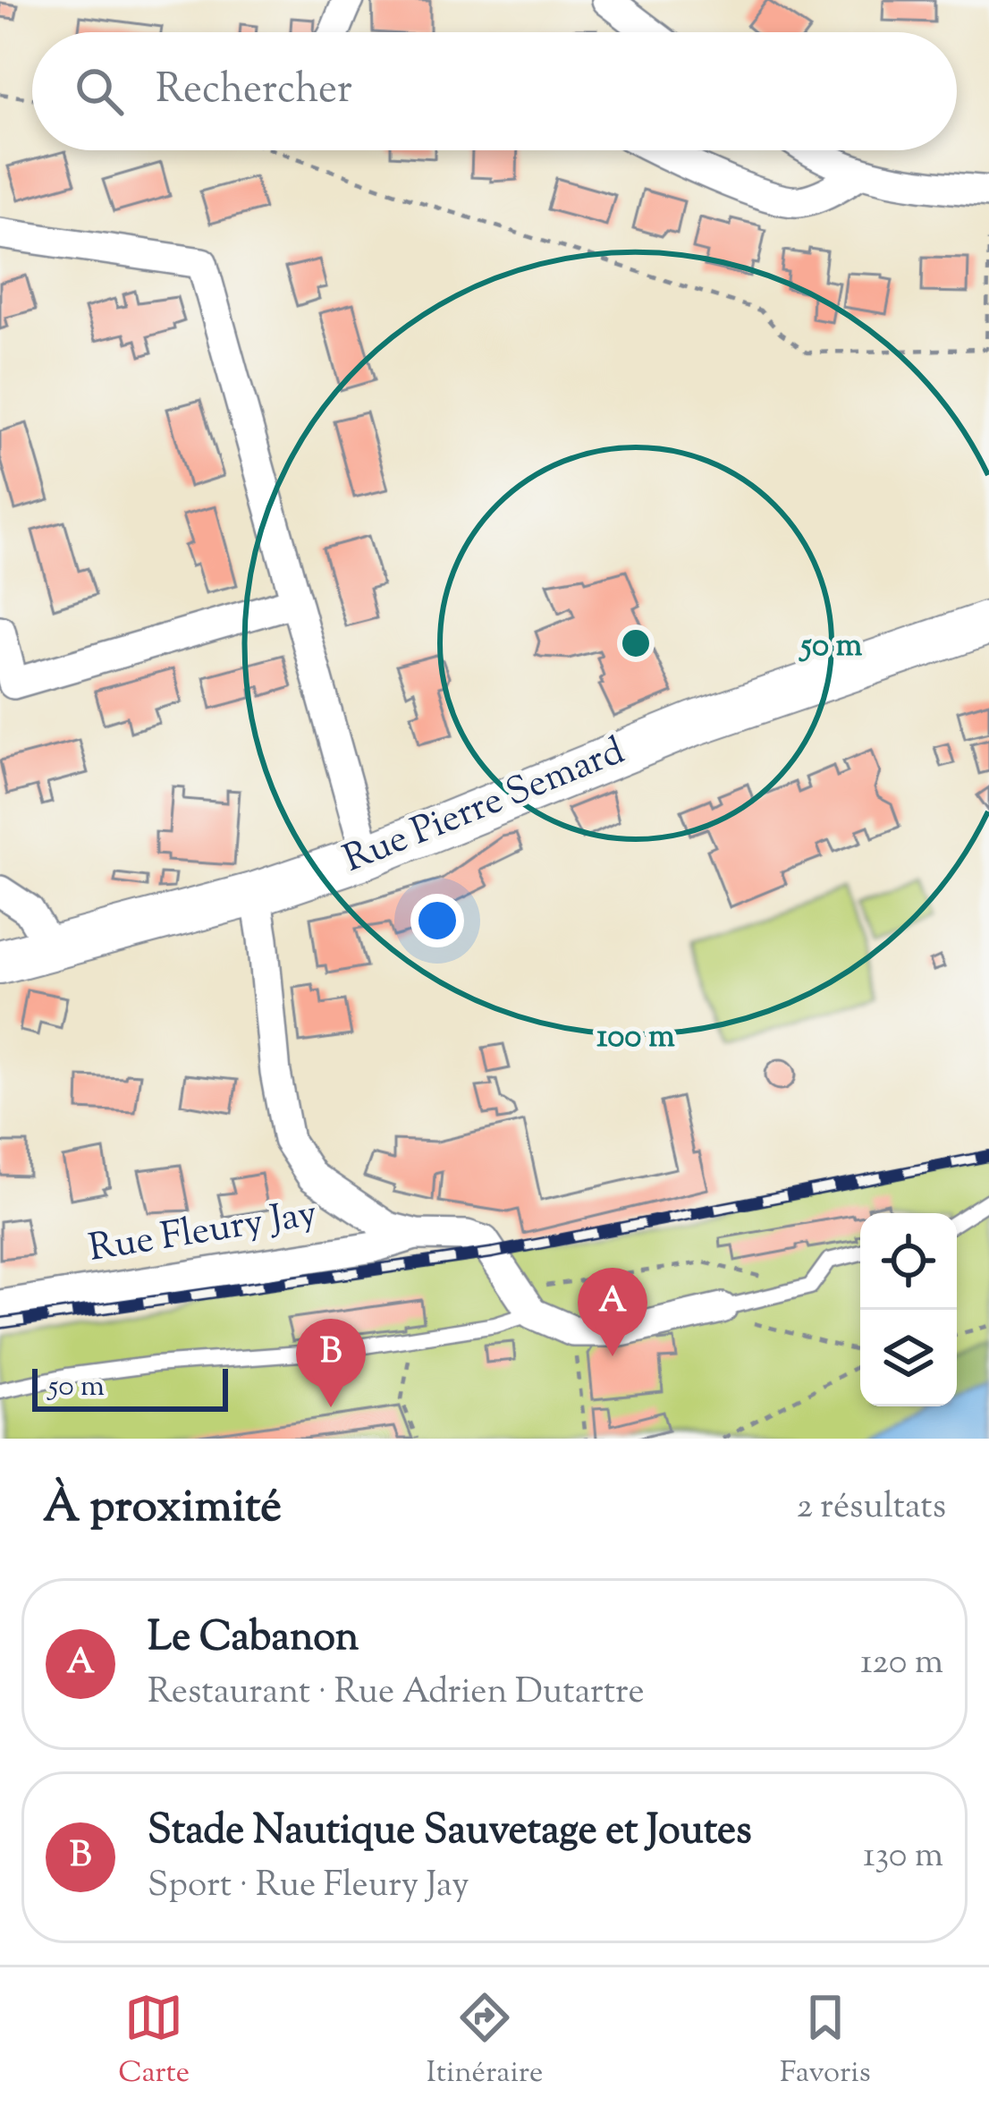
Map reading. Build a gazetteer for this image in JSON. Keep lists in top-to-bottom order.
{
  "streets": {
    "main road": ["Rue Pierre Semard"],
    "street": ["Rue Fleury Jay"]
  },
  "scale_bar": "50 m",
  "page": {
    "search": "Rechercher",
    "pins": ["A", "B"],
    "scale": "50 m",
    "heading": ["À proximité", "2 résultats"],
    "list": [
      {
        "mark": "A",
        "name": "Le Cabanon",
        "note": "Restaurant · Rue Adrien Dutartre",
        "value": "120 m"
      },
      {
        "mark": "B",
        "name": "Stade Nautique Sauvetage et Joutes",
        "note": "Sport · Rue Fleury Jay",
        "value": "130 m"
      }
    ],
    "nav": ["Carte", "Itinéraire", "Favoris"]
  },
  "rings": ["50 m", "100 m"]
}
